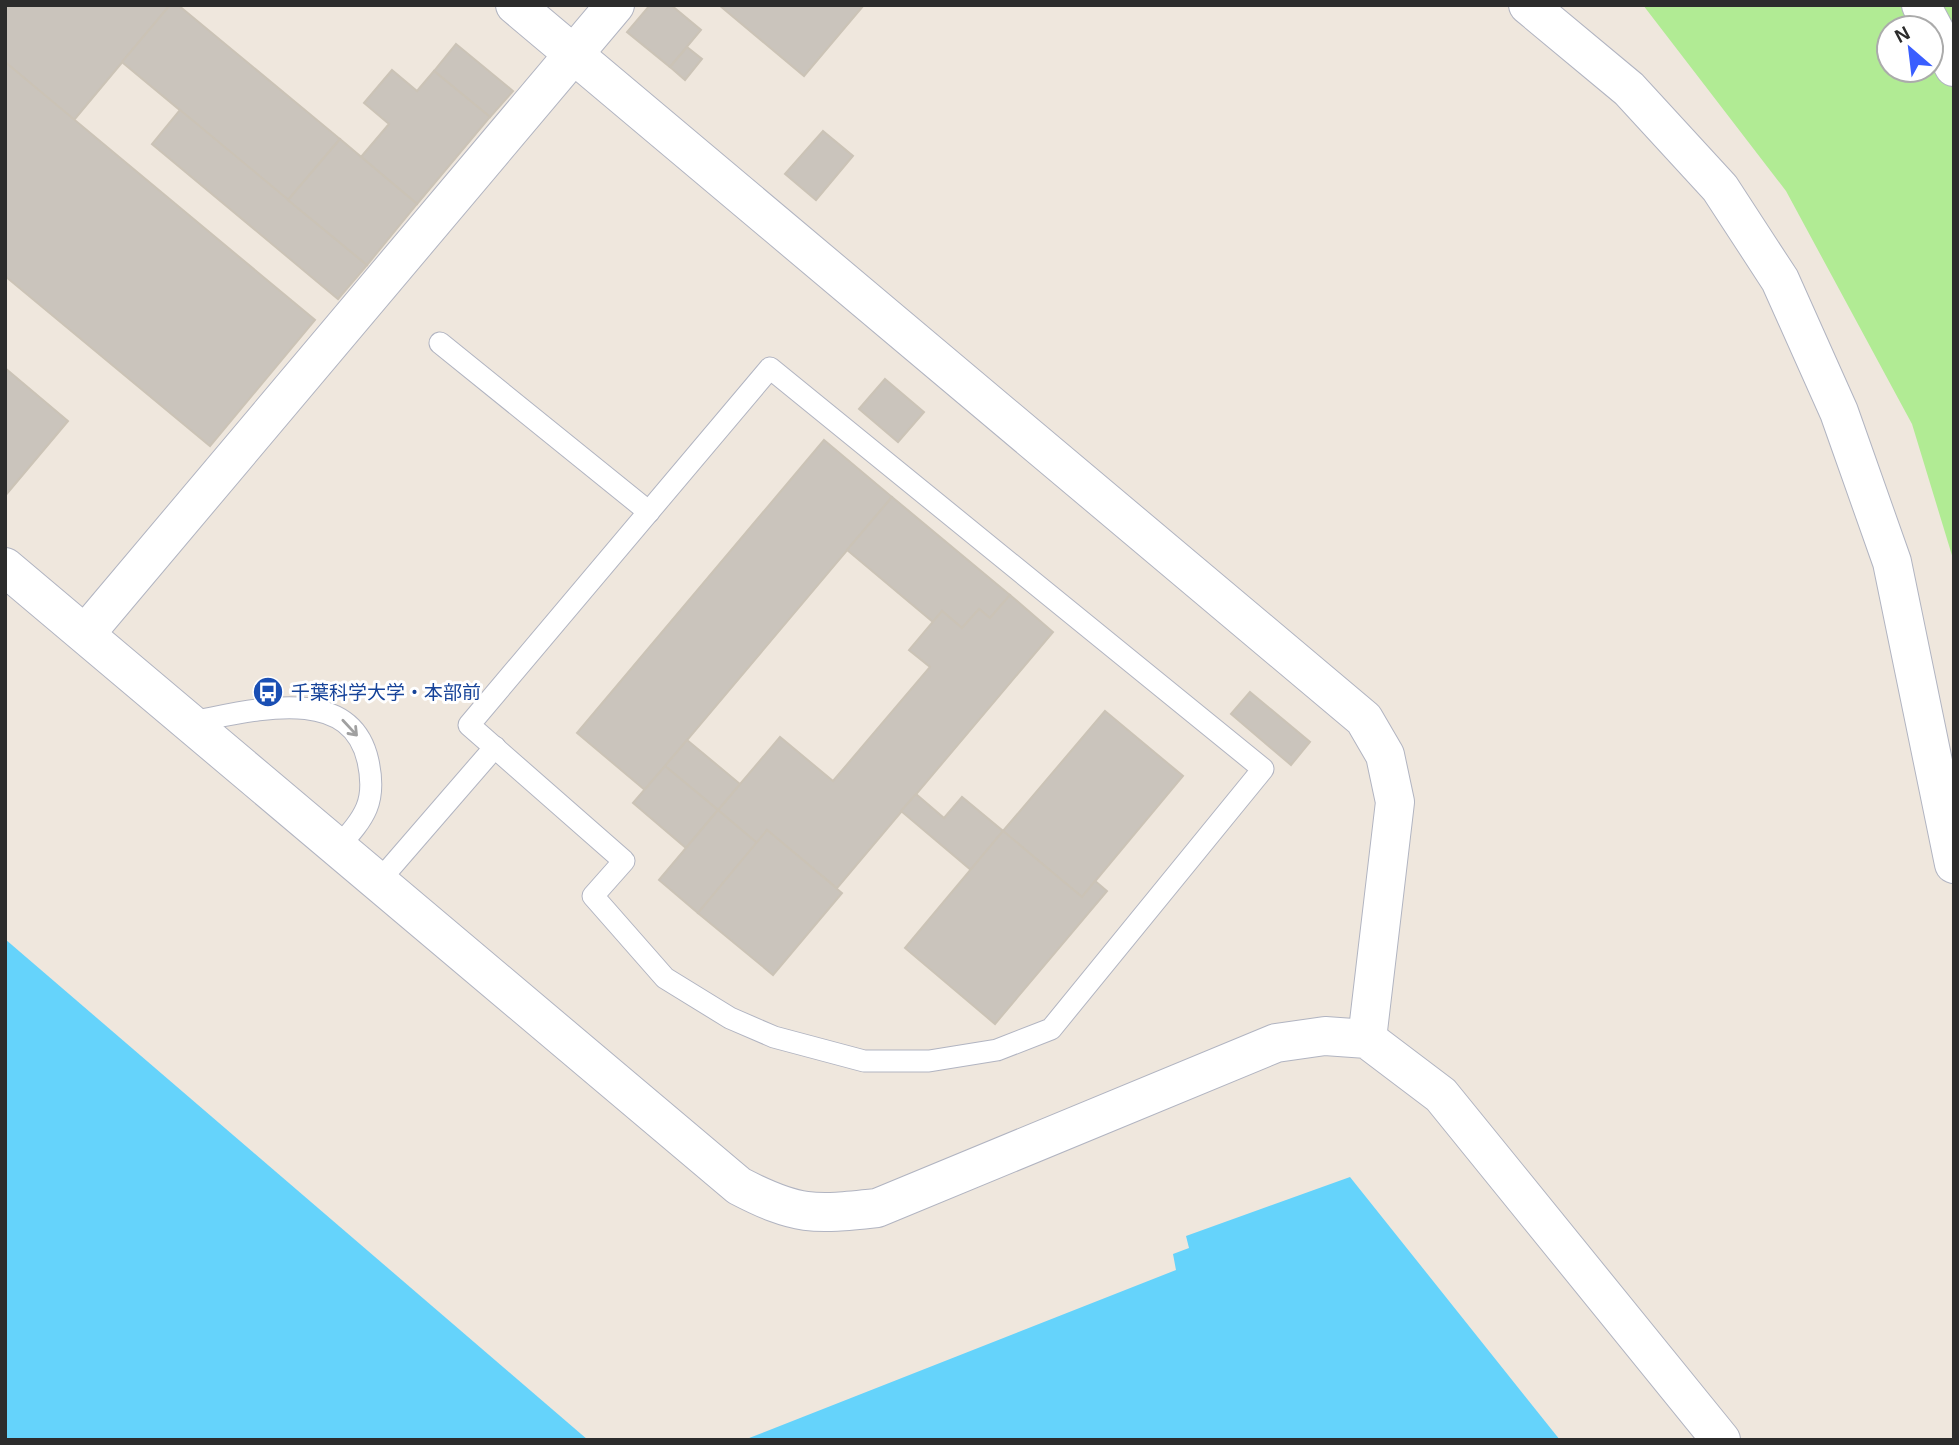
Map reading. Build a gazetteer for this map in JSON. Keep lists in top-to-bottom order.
{
  "places": {
    "bus stop": ["千葉科学大学・本部前"]
  },
  "north": "top left"
}
